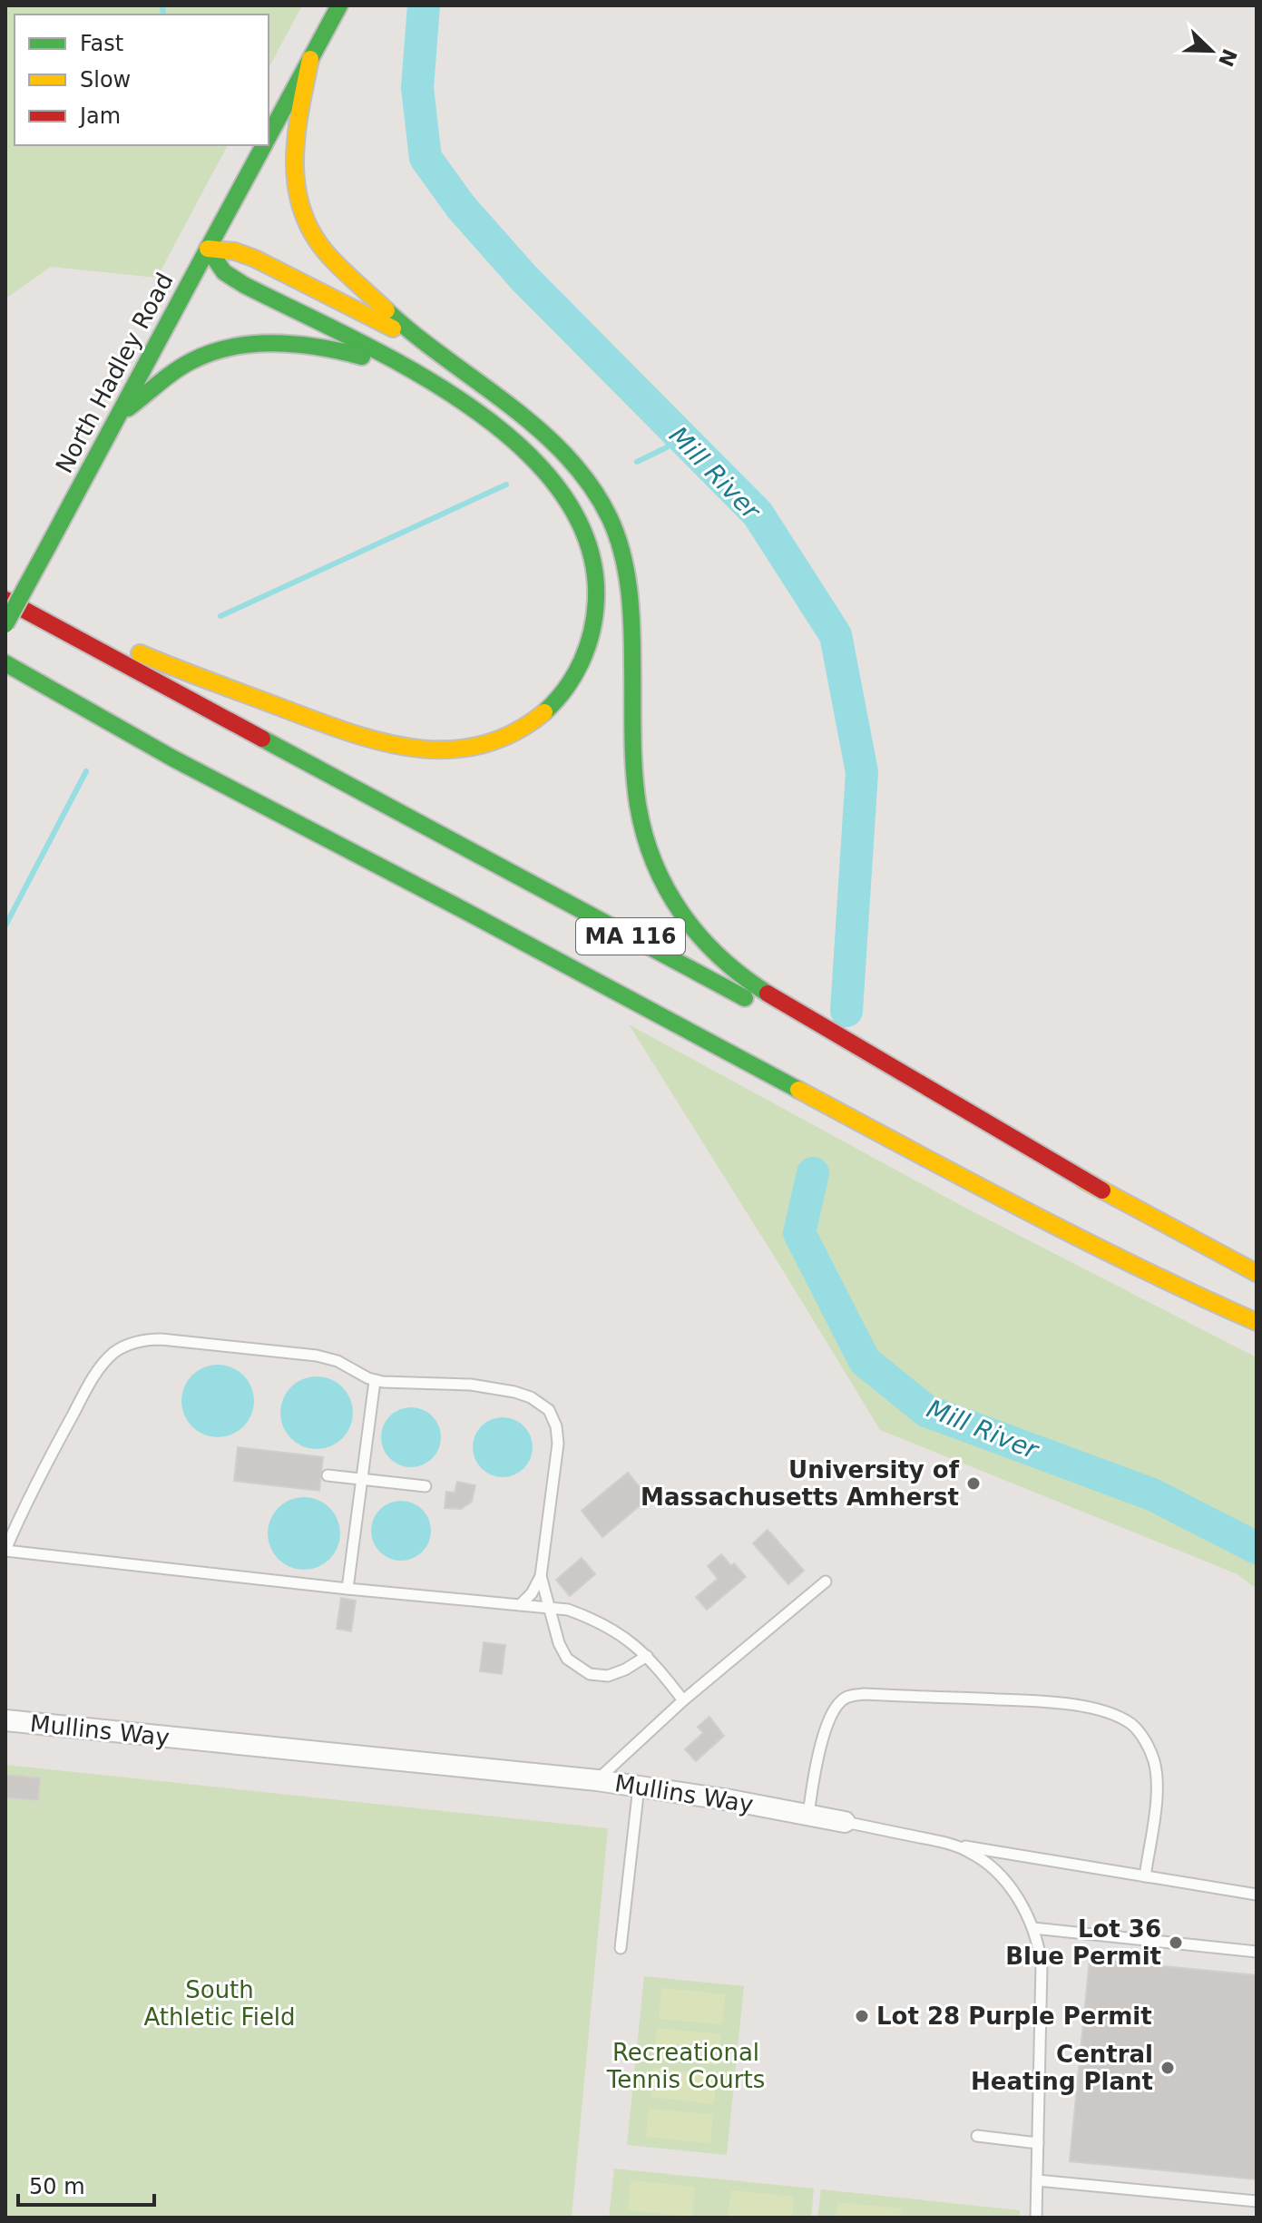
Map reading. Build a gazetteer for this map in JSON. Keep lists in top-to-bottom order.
{
  "streets": {
    "main road": ["North Hadley Road", "MA 116"],
    "street": ["Mullins Way"]
  },
  "water": ["Mill River"],
  "parks": ["South Athletic Field", "Recreational Tennis Courts"],
  "places": [
    "University of Massachusetts Amherst",
    "Lot 36 Blue Permit",
    "Lot 28 Purple Permit",
    "Central Heating Plant"
  ],
  "legend": ["Fast", "Slow", "Jam"],
  "scale_bar": "50 m",
  "north": "bottom right"
}
